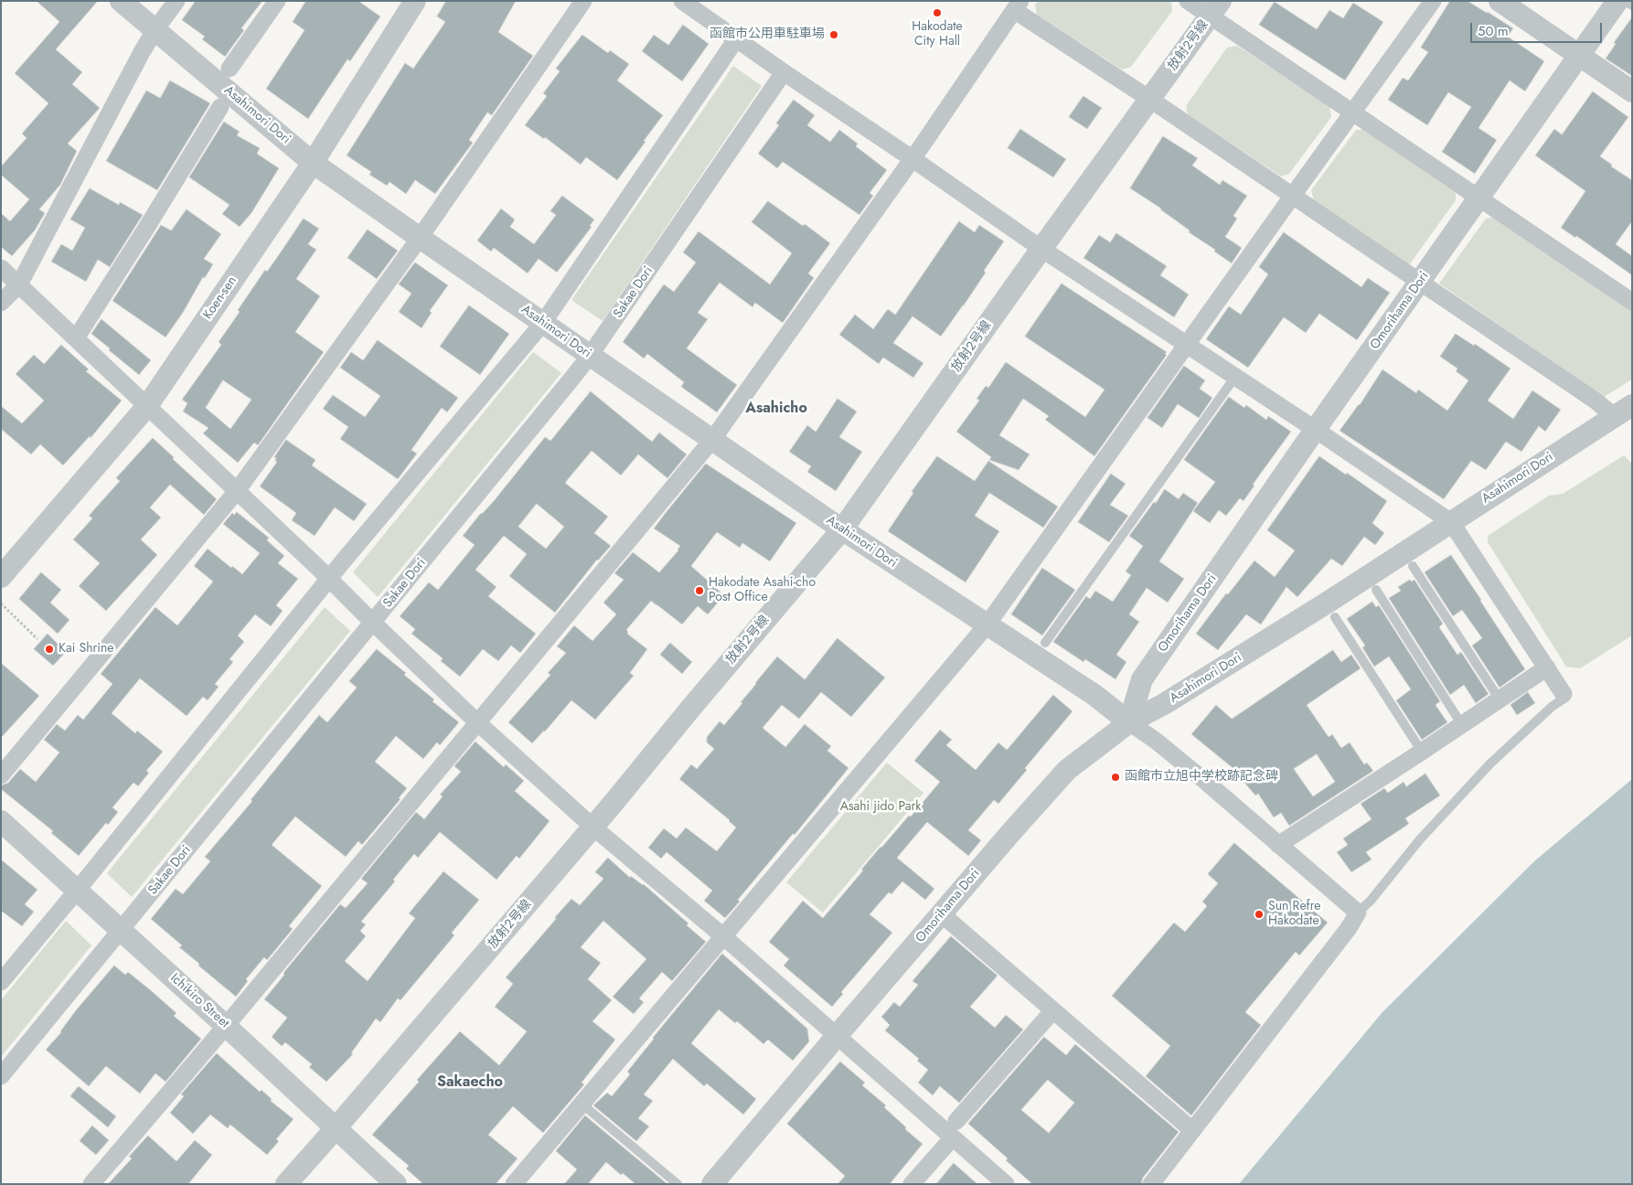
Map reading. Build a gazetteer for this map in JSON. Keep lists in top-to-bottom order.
{
  "streets": {
    "street": [
      "放射2号線",
      "Asahimori Dori",
      "Sakae Dori",
      "Koen-sen",
      "Omorihama Dori",
      "Ichikiro Street"
    ]
  },
  "crossings": [
    ["放射2号線", "Asahimori Dori"],
    ["放射2号線", "Ichikiro Street"],
    ["Asahimori Dori", "Sakae Dori"],
    ["Asahimori Dori", "Koen-sen"],
    ["Asahimori Dori", "Omorihama Dori"],
    ["Sakae Dori", "Ichikiro Street"]
  ],
  "districts": ["Asahicho", "Sakaecho"],
  "parks": ["Asahi jido Park"],
  "places": [
    "Hakodate City Hall",
    "函館市公用車駐車場",
    "Hakodate Asahi-cho Post Office",
    "Kai Shrine",
    "函館市立旭中学校跡記念碑",
    "Sun Refre Hakodate"
  ],
  "scale_bar": "50 m"
}
